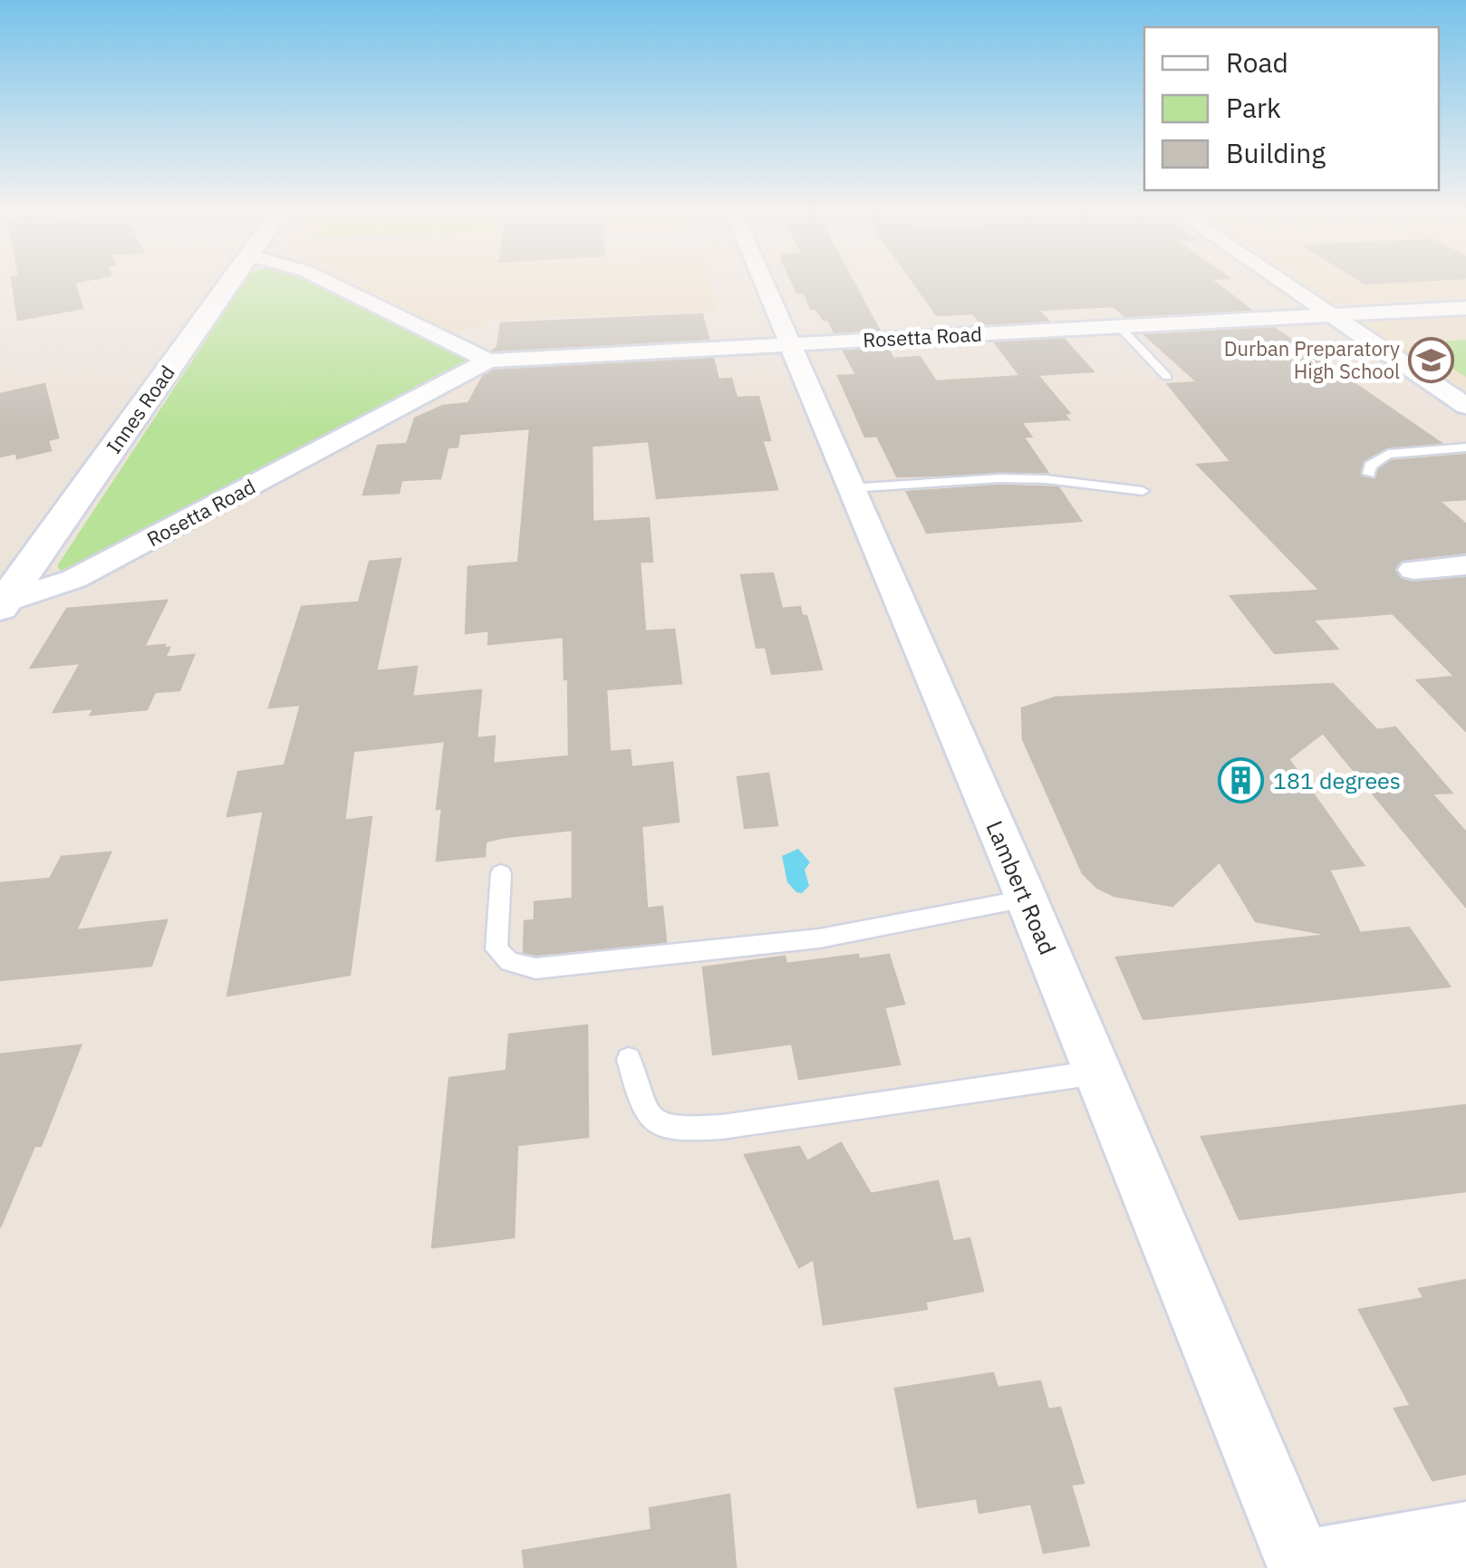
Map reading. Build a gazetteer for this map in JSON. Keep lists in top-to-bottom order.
{
  "streets": {
    "street": ["Rosetta Road", "Innes Road", "Lambert Road"]
  },
  "crossings": [
    ["Rosetta Road", "Innes Road"],
    ["Rosetta Road", "Lambert Road"]
  ],
  "places": {
    "school or university": ["Durban Preparatory High School"],
    "building": ["181 degrees"]
  },
  "legend": ["Road", "Park", "Building"]
}
